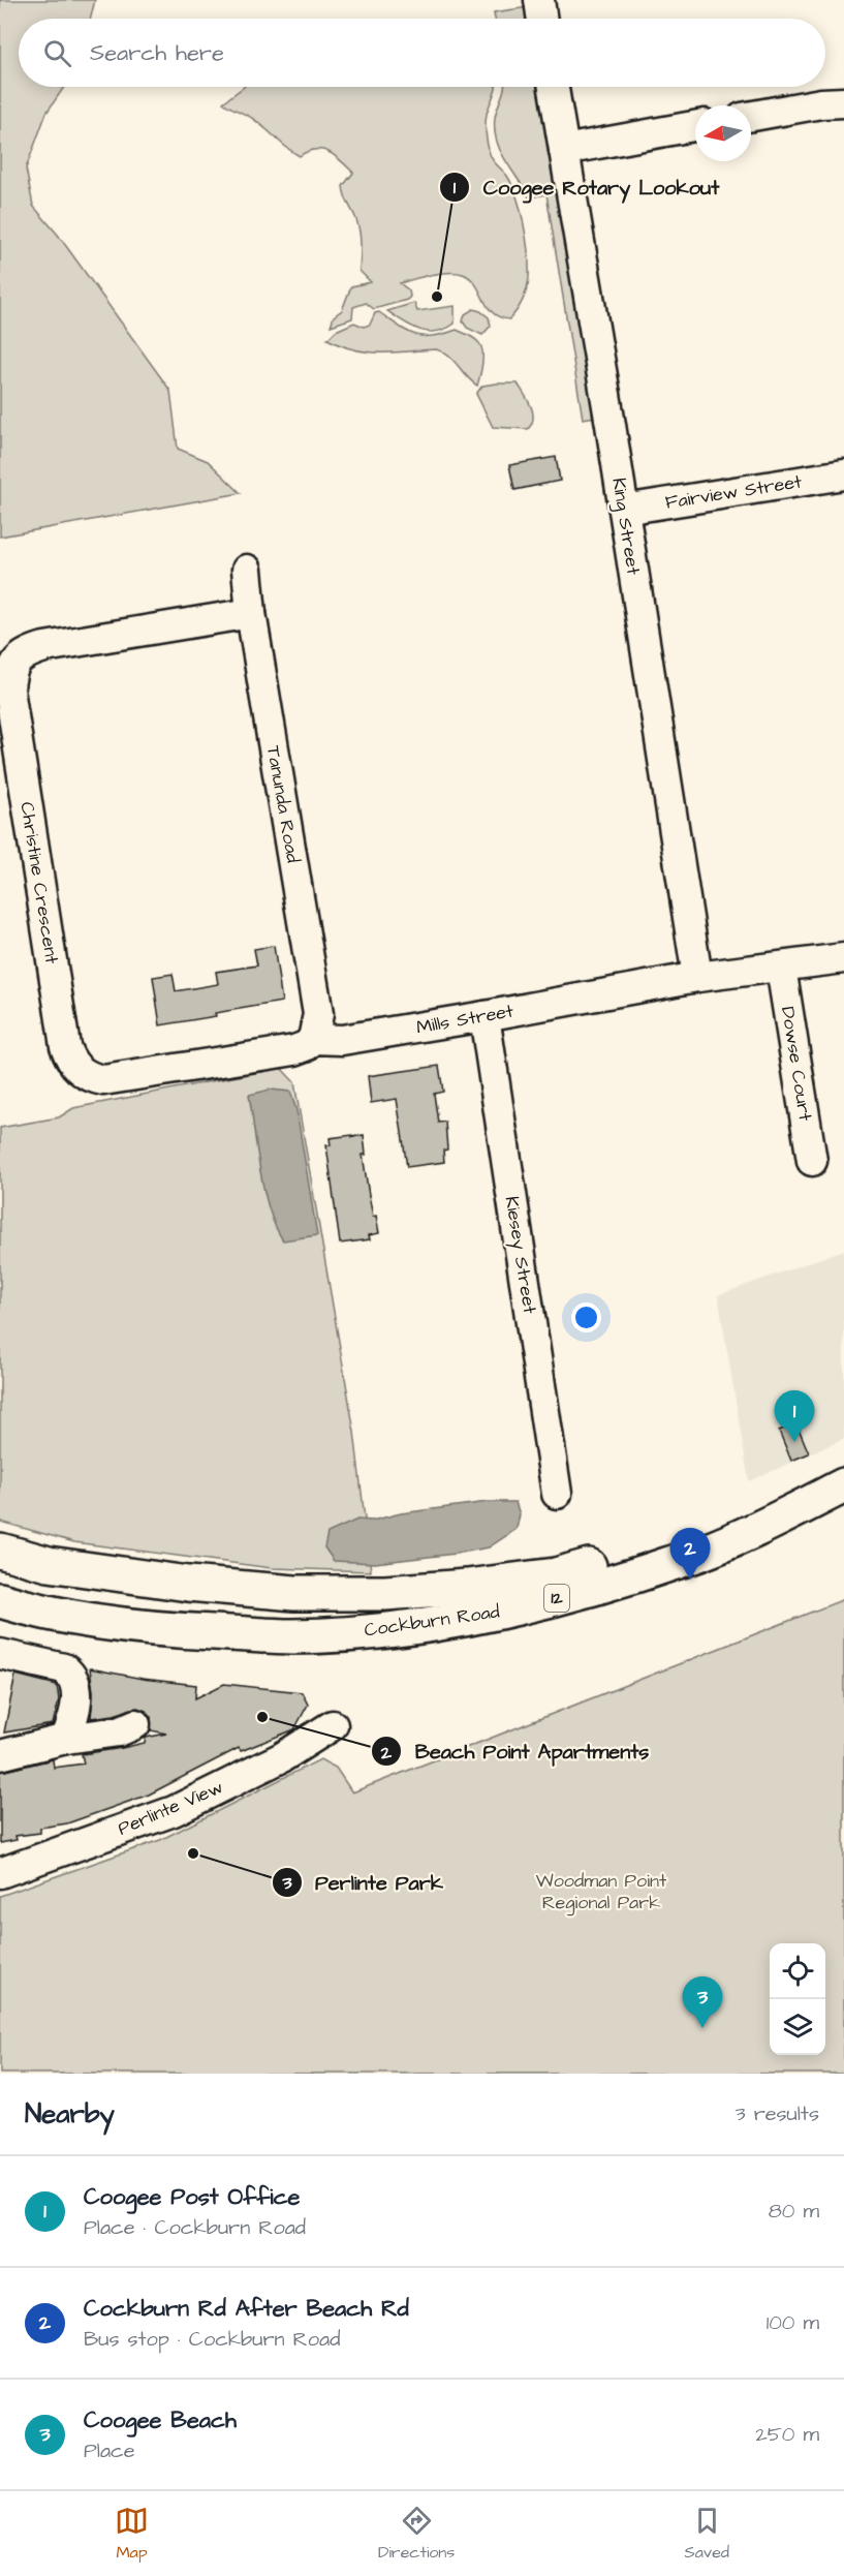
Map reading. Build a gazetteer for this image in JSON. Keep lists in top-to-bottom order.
{
  "streets": {
    "main road": ["12", "Cockburn Road"],
    "street": [
      "Fairview Street",
      "King Street",
      "Tanunda Road",
      "Christine Crescent",
      "Mills Street",
      "Dowse Court",
      "Kiesey Street",
      "Perlinte View"
    ]
  },
  "crossings": [
    ["Fairview Street", "King Street"],
    ["King Street", "Mills Street"],
    ["Tanunda Road", "Christine Crescent"],
    ["Tanunda Road", "Mills Street"],
    ["Christine Crescent", "Mills Street"],
    ["Mills Street", "Dowse Court"],
    ["Mills Street", "Kiesey Street"]
  ],
  "parks": ["Woodman Point Regional Park"],
  "places": ["Coogee Rotary Lookout", "Beach Point Apartments", "Perlinte Park"],
  "north": "left",
  "page": {
    "search": "Search here",
    "pins": ["1", "2", "3"],
    "heading": ["Nearby", "3 results"],
    "list": [
      {
        "mark": "1",
        "name": "Coogee Post Office",
        "note": "Place · Cockburn Road",
        "value": "80 m"
      },
      {
        "mark": "2",
        "name": "Cockburn Rd After Beach Rd",
        "note": "Bus stop · Cockburn Road",
        "value": "100 m"
      },
      {
        "mark": "3",
        "name": "Coogee Beach",
        "note": "Place",
        "value": "250 m"
      }
    ],
    "nav": ["Map", "Directions", "Saved"]
  }
}
